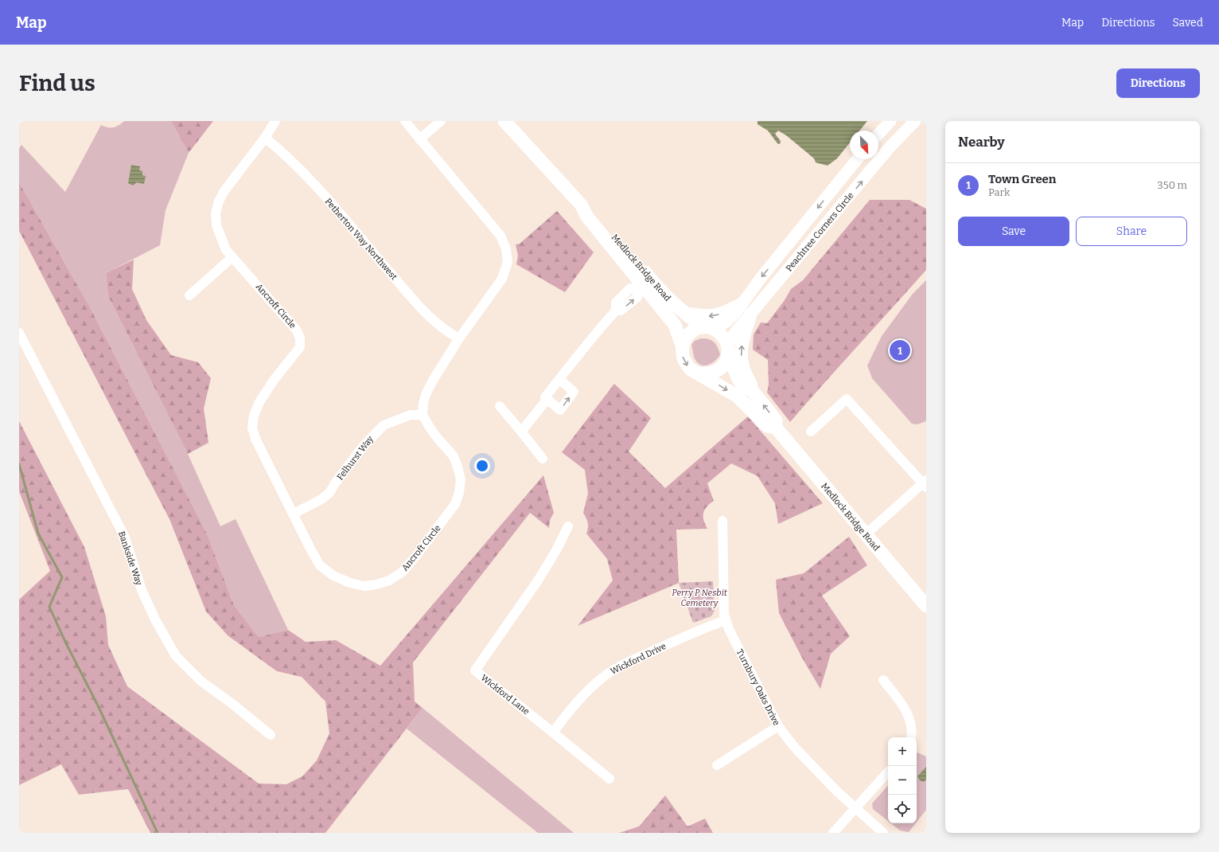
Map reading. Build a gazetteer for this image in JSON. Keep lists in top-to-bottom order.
{
  "streets": {
    "main road": ["Medlock Bridge Road"],
    "street": [
      "Peachtree Corners Circle",
      "Petherton Way Northwest",
      "Ancroft Circle",
      "Felhurst Way",
      "Bankside Way",
      "Wickford Drive",
      "Turnbury Oaks Drive",
      "Wickford Lane"
    ]
  },
  "crossings": [
    ["Peachtree Corners Circle", "Medlock Bridge Road"],
    ["Petherton Way Northwest", "Ancroft Circle"],
    ["Ancroft Circle", "Felhurst Way"],
    ["Wickford Drive", "Turnbury Oaks Drive"],
    ["Wickford Drive", "Wickford Lane"]
  ],
  "parks": ["Perry P Nesbit Cemetery"],
  "north": "bottom right",
  "page": {
    "header": "Map",
    "nav": ["Map", "Directions", "Saved"],
    "buttons": [
      "Directions",
      ["Save", "Share"]
    ],
    "title": "Find us",
    "heading": "Nearby",
    "list": [
      {
        "mark": "1",
        "name": "Town Green",
        "note": "Park",
        "value": "350 m"
      }
    ],
    "pins": "1",
    "map_buttons": ["+", "−"]
  }
}
